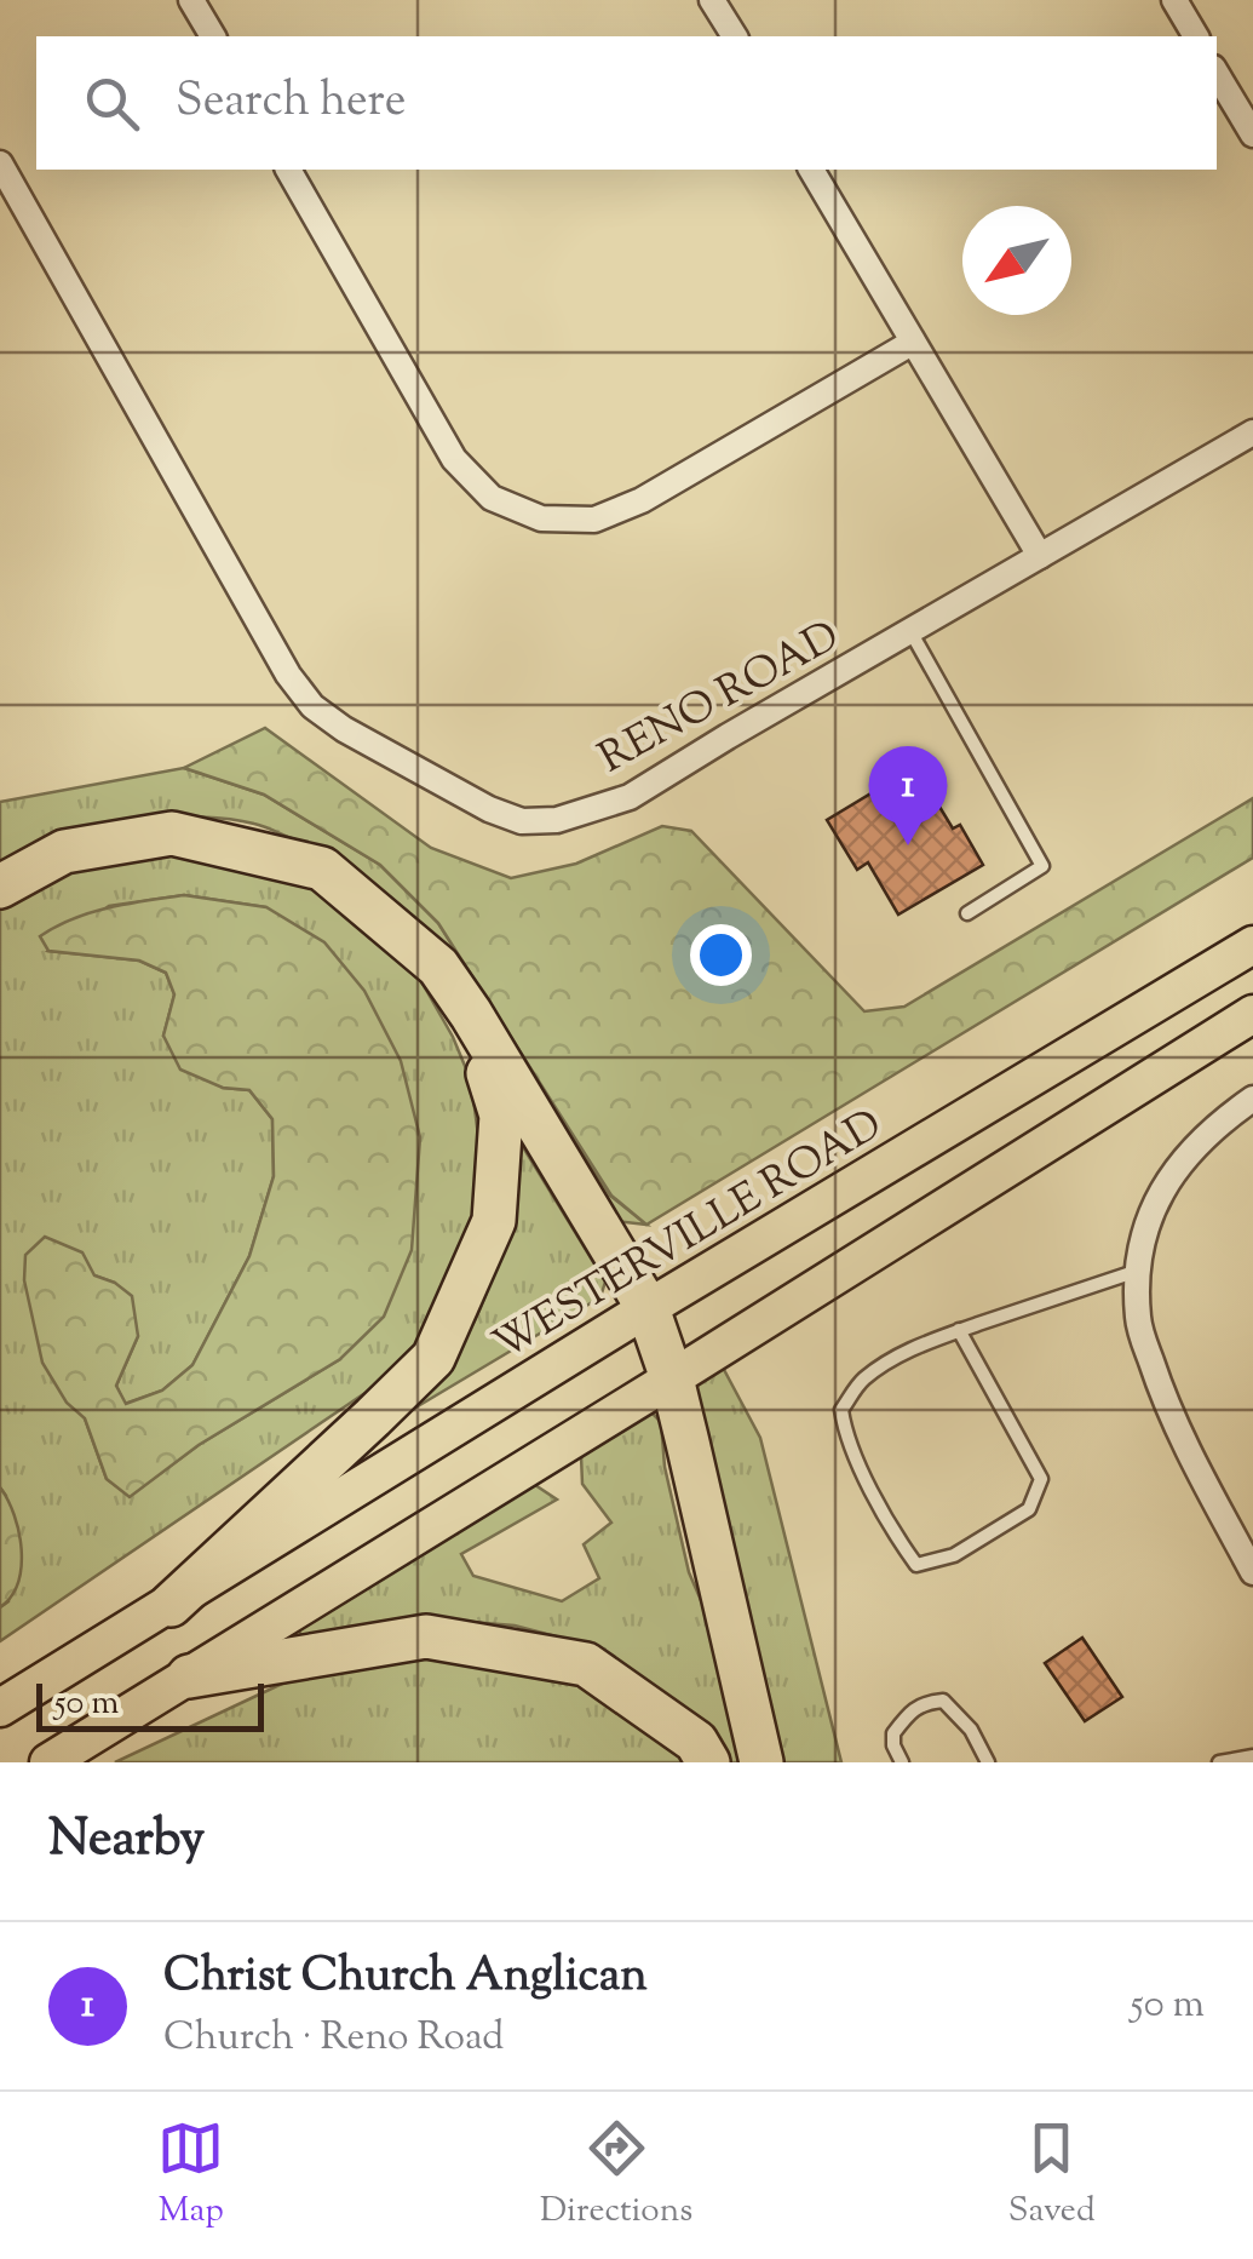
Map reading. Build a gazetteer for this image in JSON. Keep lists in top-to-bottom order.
{
  "streets": {
    "main road": ["WESTERVILLE ROAD"],
    "street": ["RENO ROAD"]
  },
  "scale_bar": "50 m",
  "north": "bottom left",
  "page": {
    "search": "Search here",
    "pins": "1",
    "scale": "50 m",
    "heading": "Nearby",
    "list": [
      {
        "mark": "1",
        "name": "Christ Church Anglican",
        "note": "Church · Reno Road",
        "value": "50 m"
      }
    ],
    "nav": ["Map", "Directions", "Saved"]
  }
}
